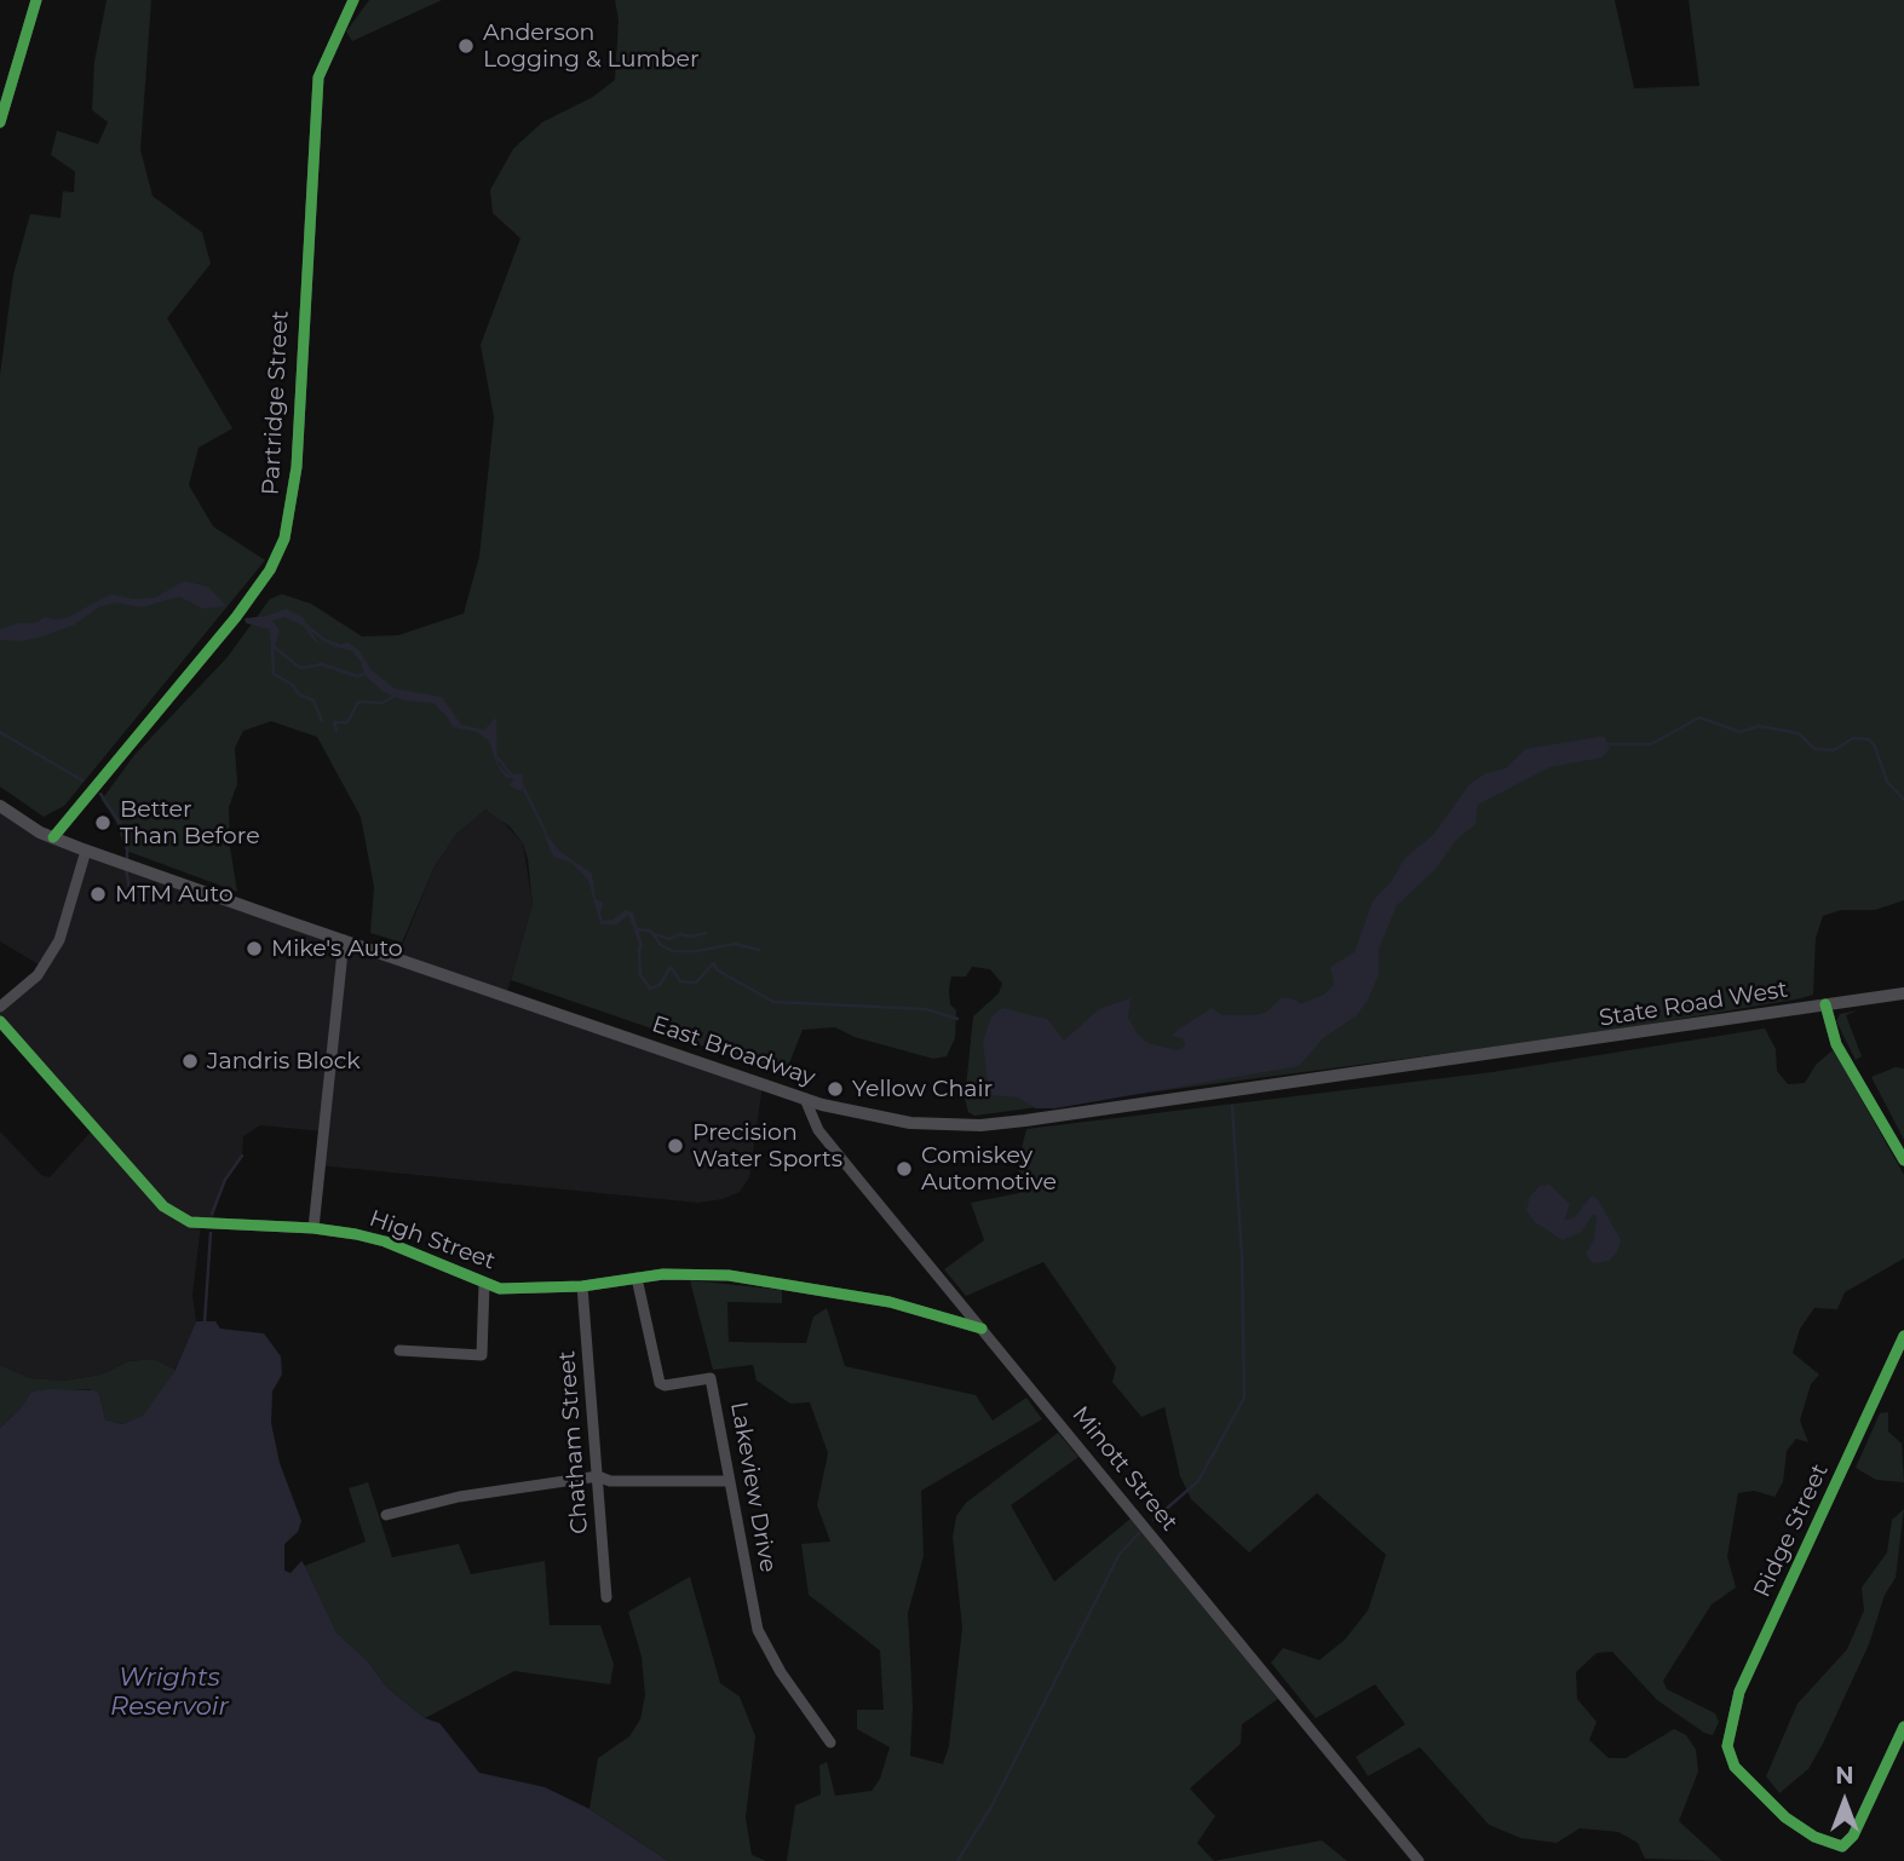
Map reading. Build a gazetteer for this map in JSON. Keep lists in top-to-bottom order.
{
  "streets": {
    "main road": ["State Road West", "East Broadway"],
    "street": [
      "Partridge Street",
      "High Street",
      "Chatham Street",
      "Minott Street",
      "Lakeview Drive",
      "Ridge Street"
    ]
  },
  "crossings": [
    ["Partridge Street", "East Broadway"],
    ["State Road West", "East Broadway"],
    ["East Broadway", "Minott Street"],
    ["High Street", "Chatham Street"],
    ["High Street", "Minott Street"],
    ["High Street", "Lakeview Drive"]
  ],
  "water": ["Wrights Reservoir"],
  "places": [
    "Anderson Logging & Lumber",
    "Better Than Before",
    "MTM Auto",
    "Mike's Auto",
    "Jandris Block",
    "Yellow Chair",
    "Precision Water Sports",
    "Comiskey Automotive"
  ],
  "north": "top"
}
